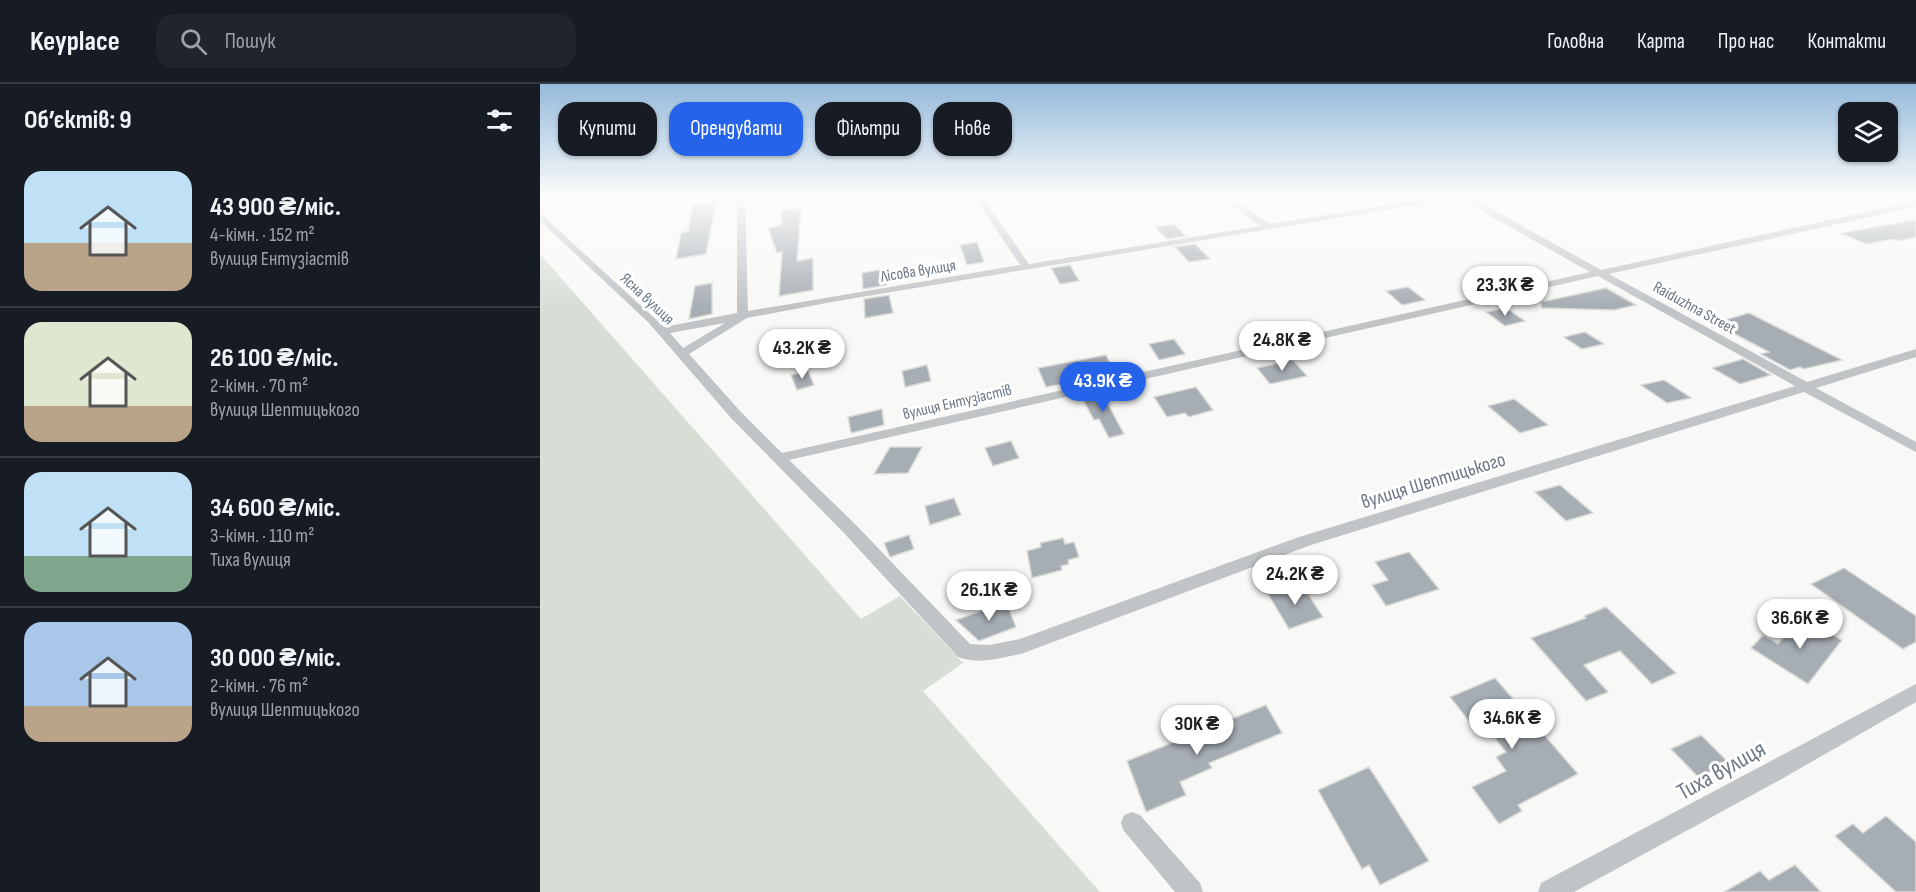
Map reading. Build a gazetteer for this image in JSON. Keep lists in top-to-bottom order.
{
  "streets": {
    "street": [
      "Лісова вулиця",
      "Ясна вулиця",
      "Raiduzhna Street",
      "вулиця Ентузіастів",
      "вулиця Шептицького",
      "Тиха вулиця"
    ]
  },
  "crossings": [
    ["Лісова вулиця", "Ясна вулиця"],
    ["Ясна вулиця", "вулиця Ентузіастів"],
    ["Ясна вулиця", "вулиця Шептицького"],
    ["Raiduzhna Street", "вулиця Ентузіастів"],
    ["Raiduzhna Street", "вулиця Шептицького"]
  ],
  "page": {
    "header": "Keyplace",
    "search": "Пошук",
    "nav": [
      "Головна",
      "Карта",
      "Про нас",
      "Контакти"
    ],
    "heading": "Об’єктів: 9",
    "chip": [
      "Купити",
      "Орендувати",
      "Фільтри",
      "Нове"
    ],
    "list": [
      {
        "name": "43 900 ₴/міс.",
        "note": "4-кімн. · 152 m² · вулиця Ентузіастів"
      },
      {
        "name": "26 100 ₴/міс.",
        "note": "2-кімн. · 70 m² · вулиця Шептицького"
      },
      {
        "name": "34 600 ₴/міс.",
        "note": "3-кімн. · 110 m² · Тиха вулиця"
      },
      {
        "name": "30 000 ₴/міс.",
        "note": "2-кімн. · 76 m² · вулиця Шептицького"
      }
    ],
    "price": [
      "23.3K ₴",
      "24.8K ₴",
      "43.2K ₴",
      "43.9K ₴",
      "24.2K ₴",
      "26.1K ₴",
      "36.6K ₴",
      "34.6K ₴",
      "30K ₴"
    ]
  }
}
